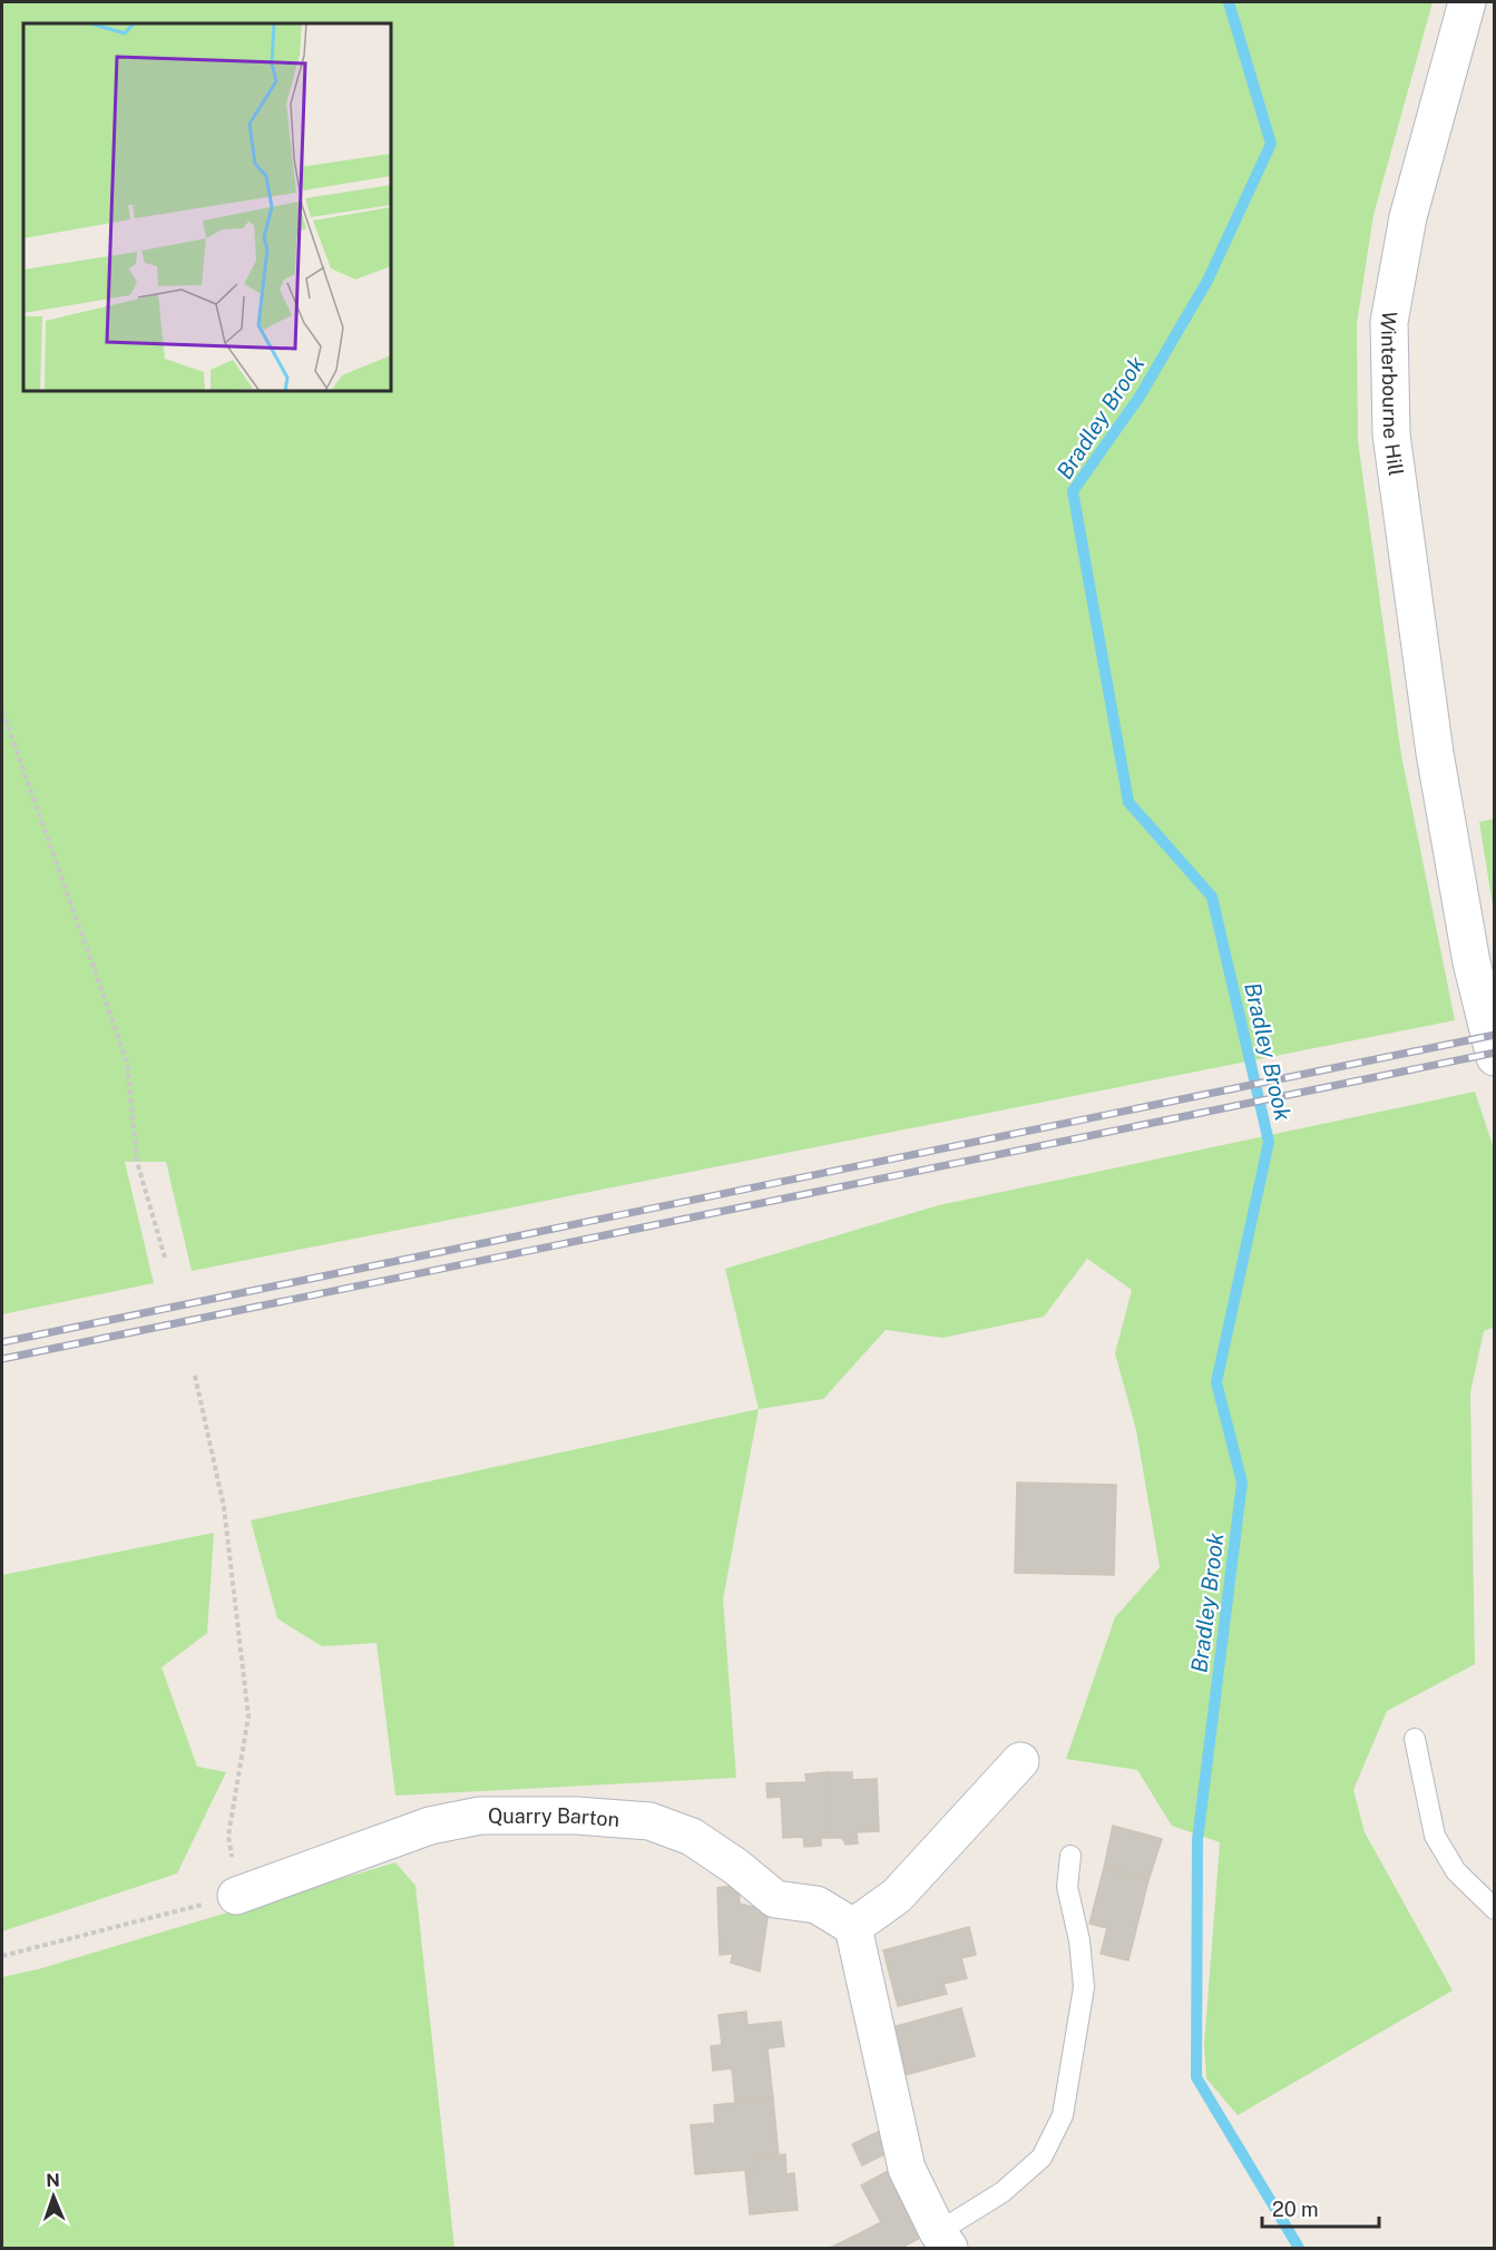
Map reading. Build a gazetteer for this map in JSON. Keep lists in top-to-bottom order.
{
  "streets": {
    "street": ["Winterbourne Hill", "Quarry Barton"]
  },
  "water": ["Bradley Brook"],
  "scale_bar": "20 m",
  "north": "top"
}
